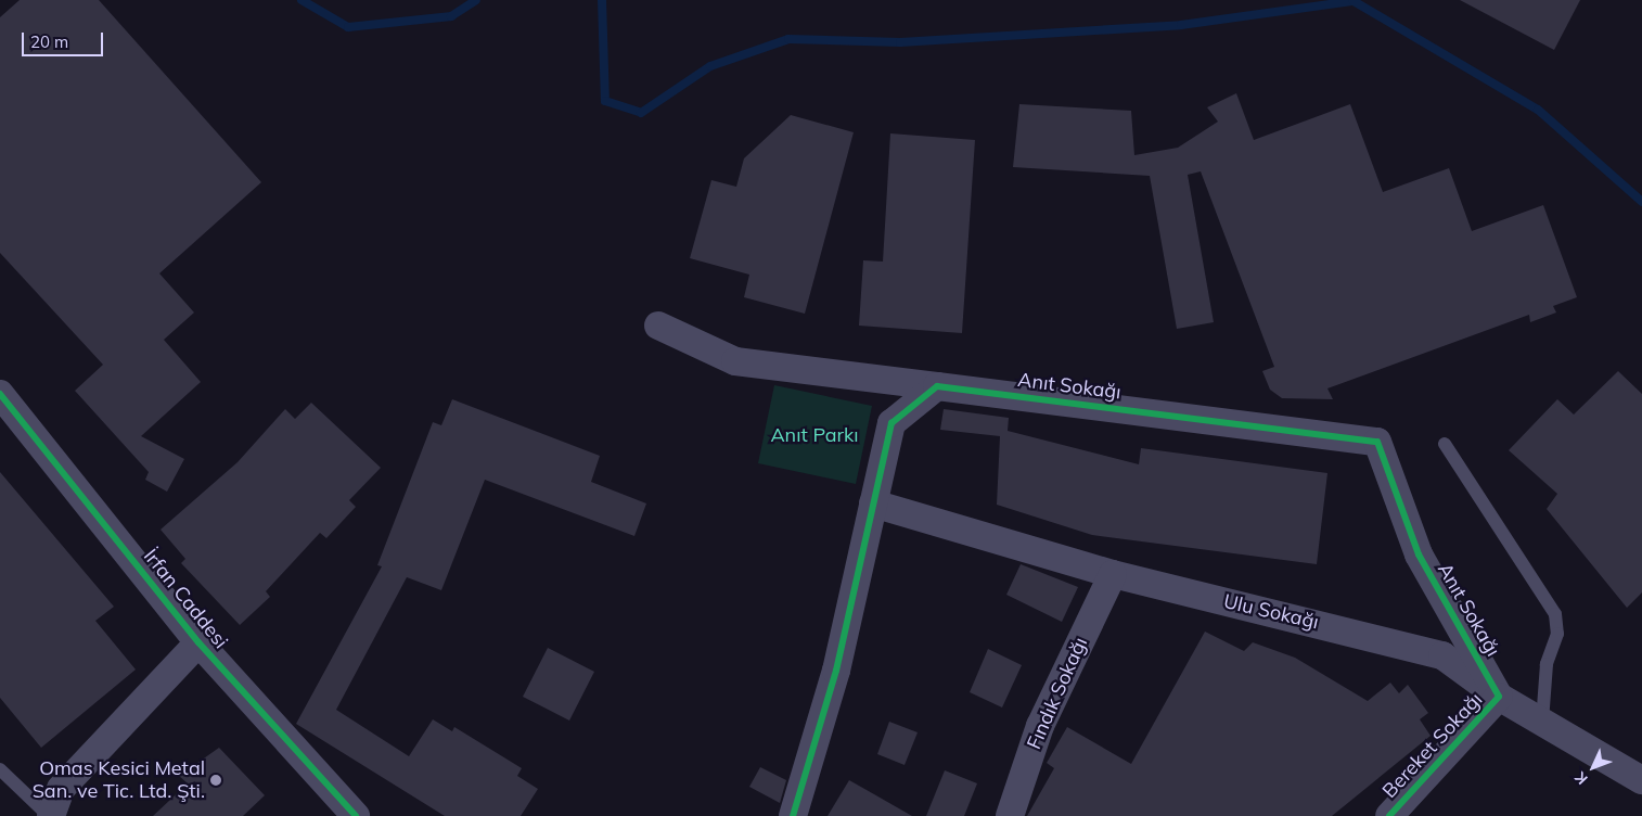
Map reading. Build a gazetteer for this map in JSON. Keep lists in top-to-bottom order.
{
  "streets": {
    "street": [
      "Anıt Sokağı",
      "İrfan Caddesi",
      "Ulu Sokağı",
      "Fındık Sokağı",
      "Bereket Sokağı"
    ]
  },
  "crossings": [
    ["Anıt Sokağı", "Ulu Sokağı"],
    ["Anıt Sokağı", "Bereket Sokağı"],
    ["Ulu Sokağı", "Fındık Sokağı"],
    ["Ulu Sokağı", "Bereket Sokağı"]
  ],
  "parks": ["Anıt Parkı"],
  "places": ["Omas Kesici Metal San. ve Tic. Ltd. Şti."],
  "scale_bar": "20 m",
  "north": "bottom left"
}
